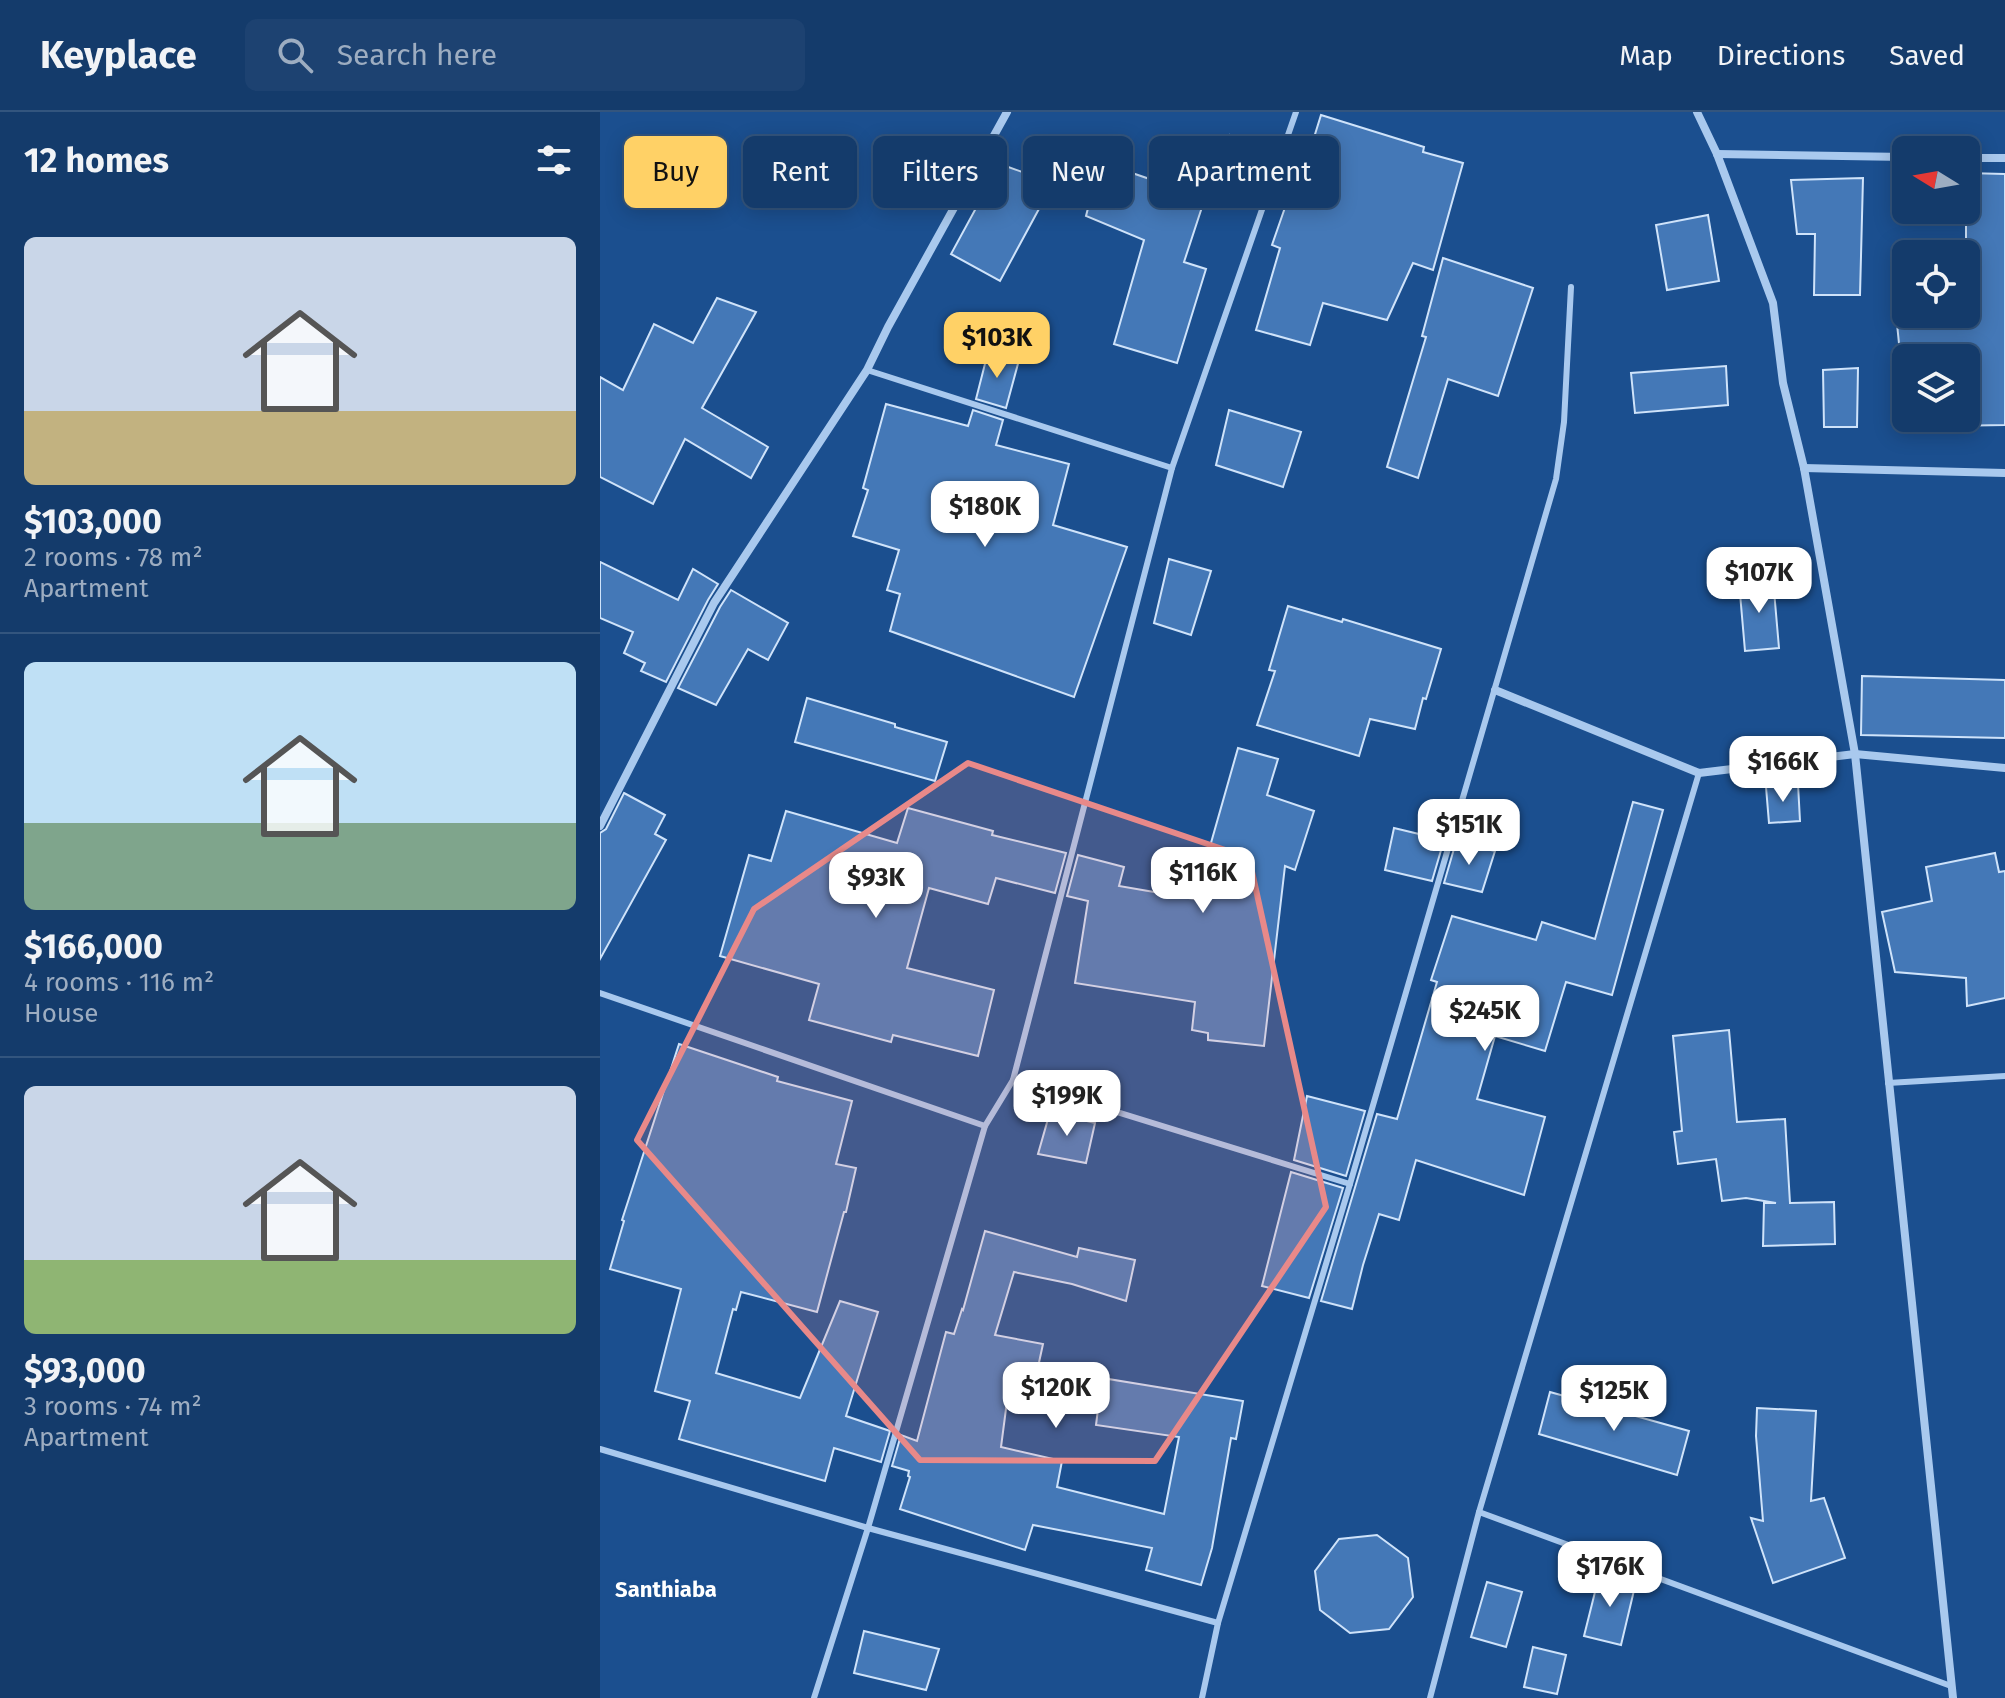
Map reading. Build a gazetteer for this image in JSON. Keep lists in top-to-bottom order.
{
  "districts": ["Santhiaba"],
  "north": "left",
  "page": {
    "header": "Keyplace",
    "search": "Search here",
    "nav": ["Map", "Directions", "Saved"],
    "heading": "12 homes",
    "chip": [
      "Buy",
      "Rent",
      "Filters",
      "New",
      "Apartment"
    ],
    "list": [
      {
        "name": "$103,000",
        "note": "2 rooms · 78 m² · Apartment"
      },
      {
        "name": "$166,000",
        "note": "4 rooms · 116 m² · House"
      },
      {
        "name": "$93,000",
        "note": "3 rooms · 74 m² · Apartment"
      }
    ],
    "price": [
      "$103K",
      "$180K",
      "$107K",
      "$166K",
      "$151K",
      "$116K",
      "$93K",
      "$245K",
      "$199K",
      "$120K",
      "$125K",
      "$176K"
    ]
  }
}
